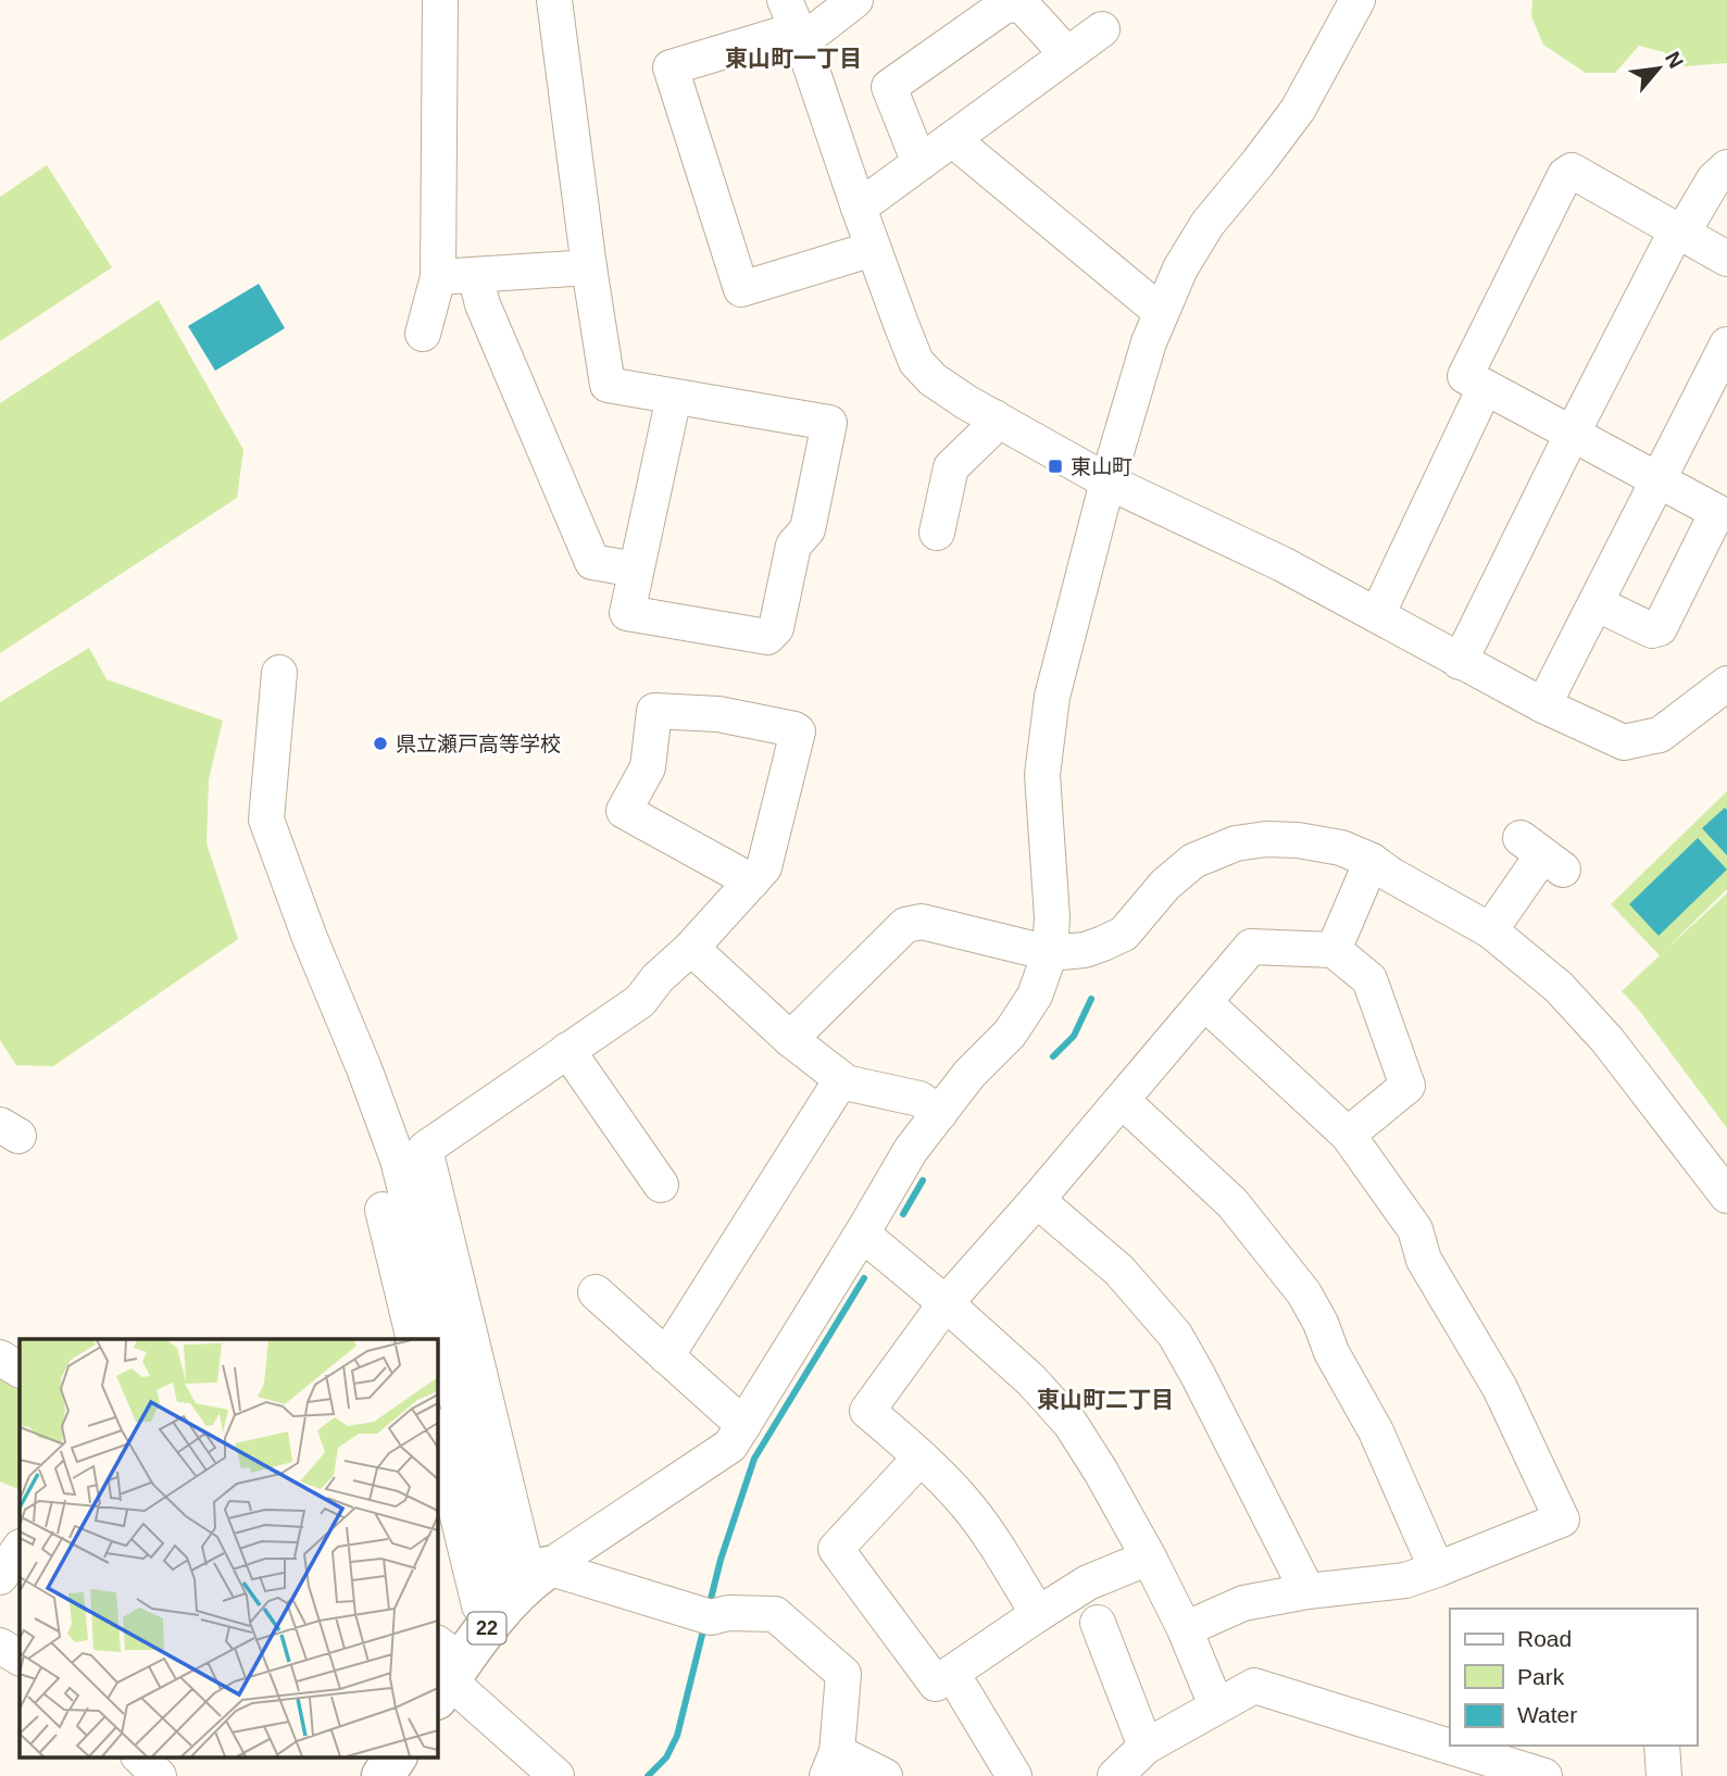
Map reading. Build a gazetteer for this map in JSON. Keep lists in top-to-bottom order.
{
  "streets": {
    "main road": ["22"]
  },
  "districts": ["東山町一丁目", "東山町二丁目"],
  "places": {
    "transit": ["東山町"],
    "other": ["県立瀬戸高等学校"]
  },
  "legend": ["Road", "Park", "Water"],
  "north": "top right"
}
